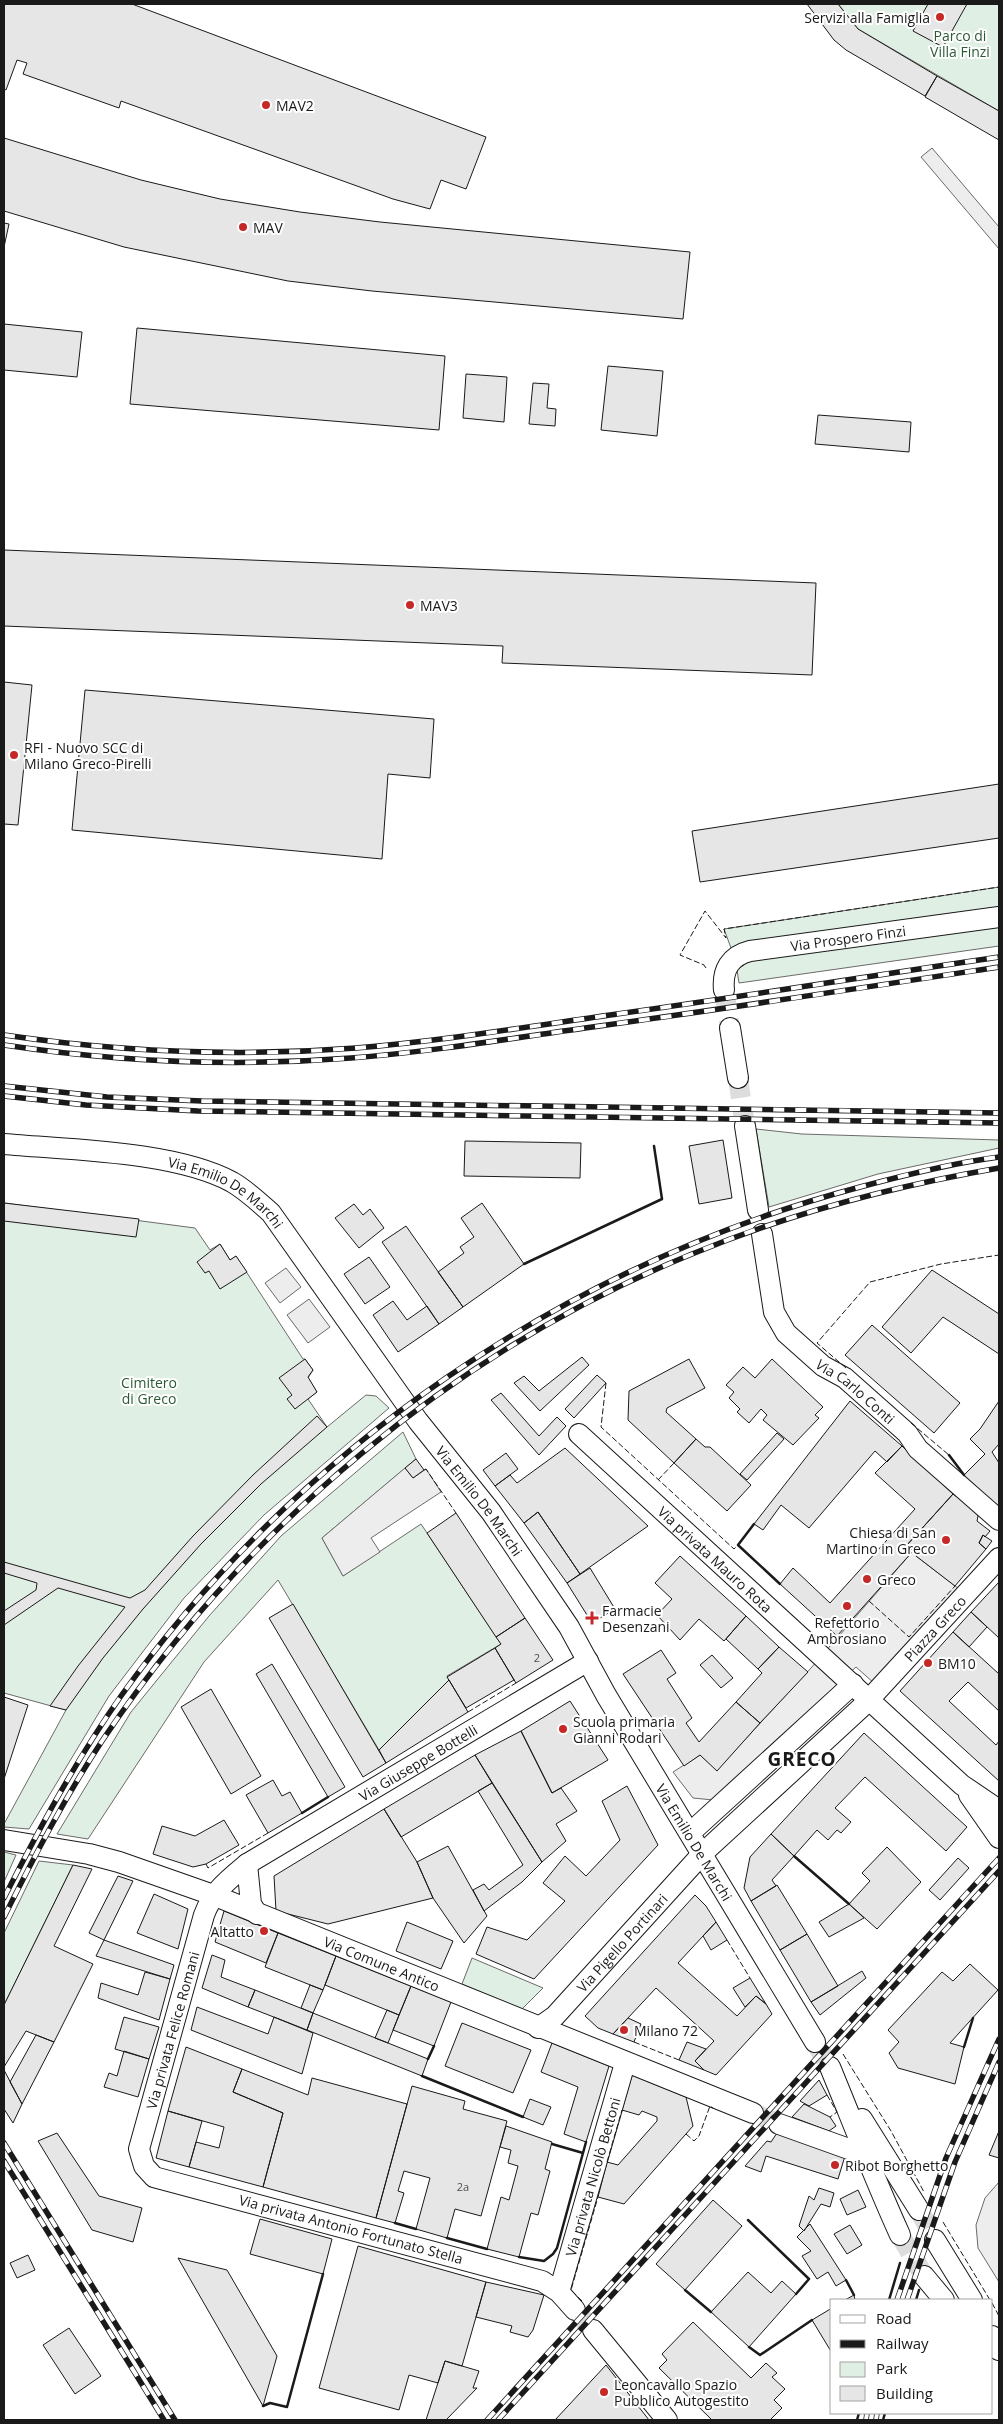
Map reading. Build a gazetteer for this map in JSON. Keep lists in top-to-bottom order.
{
  "streets": {
    "street": [
      "Via Prospero Finzi",
      "Via Emilio De Marchi",
      "Via Carlo Conti",
      "Via privata Mauro Rota",
      "Piazza Greco",
      "Via Giuseppe Bottelli",
      "Via Pigello Portinari",
      "Via Comune Antico",
      "Via privata Felice Romani",
      "Via privata Nicolò Bettoni",
      "Via privata Antonio Fortunato Stella"
    ]
  },
  "crossings": [
    ["Via Emilio De Marchi", "Piazza Greco"],
    ["Via Emilio De Marchi", "Via Giuseppe Bottelli"],
    ["Via Emilio De Marchi", "Via Pigello Portinari"],
    ["Piazza Greco", "Via Pigello Portinari"],
    ["Via Giuseppe Bottelli", "Via Comune Antico"],
    ["Via Giuseppe Bottelli", "Via privata Felice Romani"],
    ["Via Pigello Portinari", "Via Comune Antico"],
    ["Via Comune Antico", "Via privata Felice Romani"],
    ["Via Comune Antico", "Via privata Nicolò Bettoni"],
    ["Via privata Felice Romani", "Via privata Antonio Fortunato Stella"],
    ["Via privata Nicolò Bettoni", "Via privata Antonio Fortunato Stella"]
  ],
  "districts": ["GRECO"],
  "parks": ["Parco di Villa Finzi", "Cimitero di Greco"],
  "places": {
    "other": [
      "Servizi alla Famiglia",
      "MAV2",
      "MAV",
      "MAV3",
      "RFI - Nuovo SCC di Milano Greco-Pirelli",
      "Chiesa di San Martino in Greco",
      "Greco",
      "Refettorio Ambrosiano",
      "BM10",
      "Scuola primaria Gianni Rodari",
      "Altatto",
      "Milano 72",
      "Ribot Borghetto",
      "Leoncavallo Spazio Pubblico Autogestito"
    ],
    "health": ["Farmacie Desenzani"]
  },
  "house_numbers": ["2", "2a"],
  "legend": [
    "Road",
    "Railway",
    "Park",
    "Building"
  ]
}
